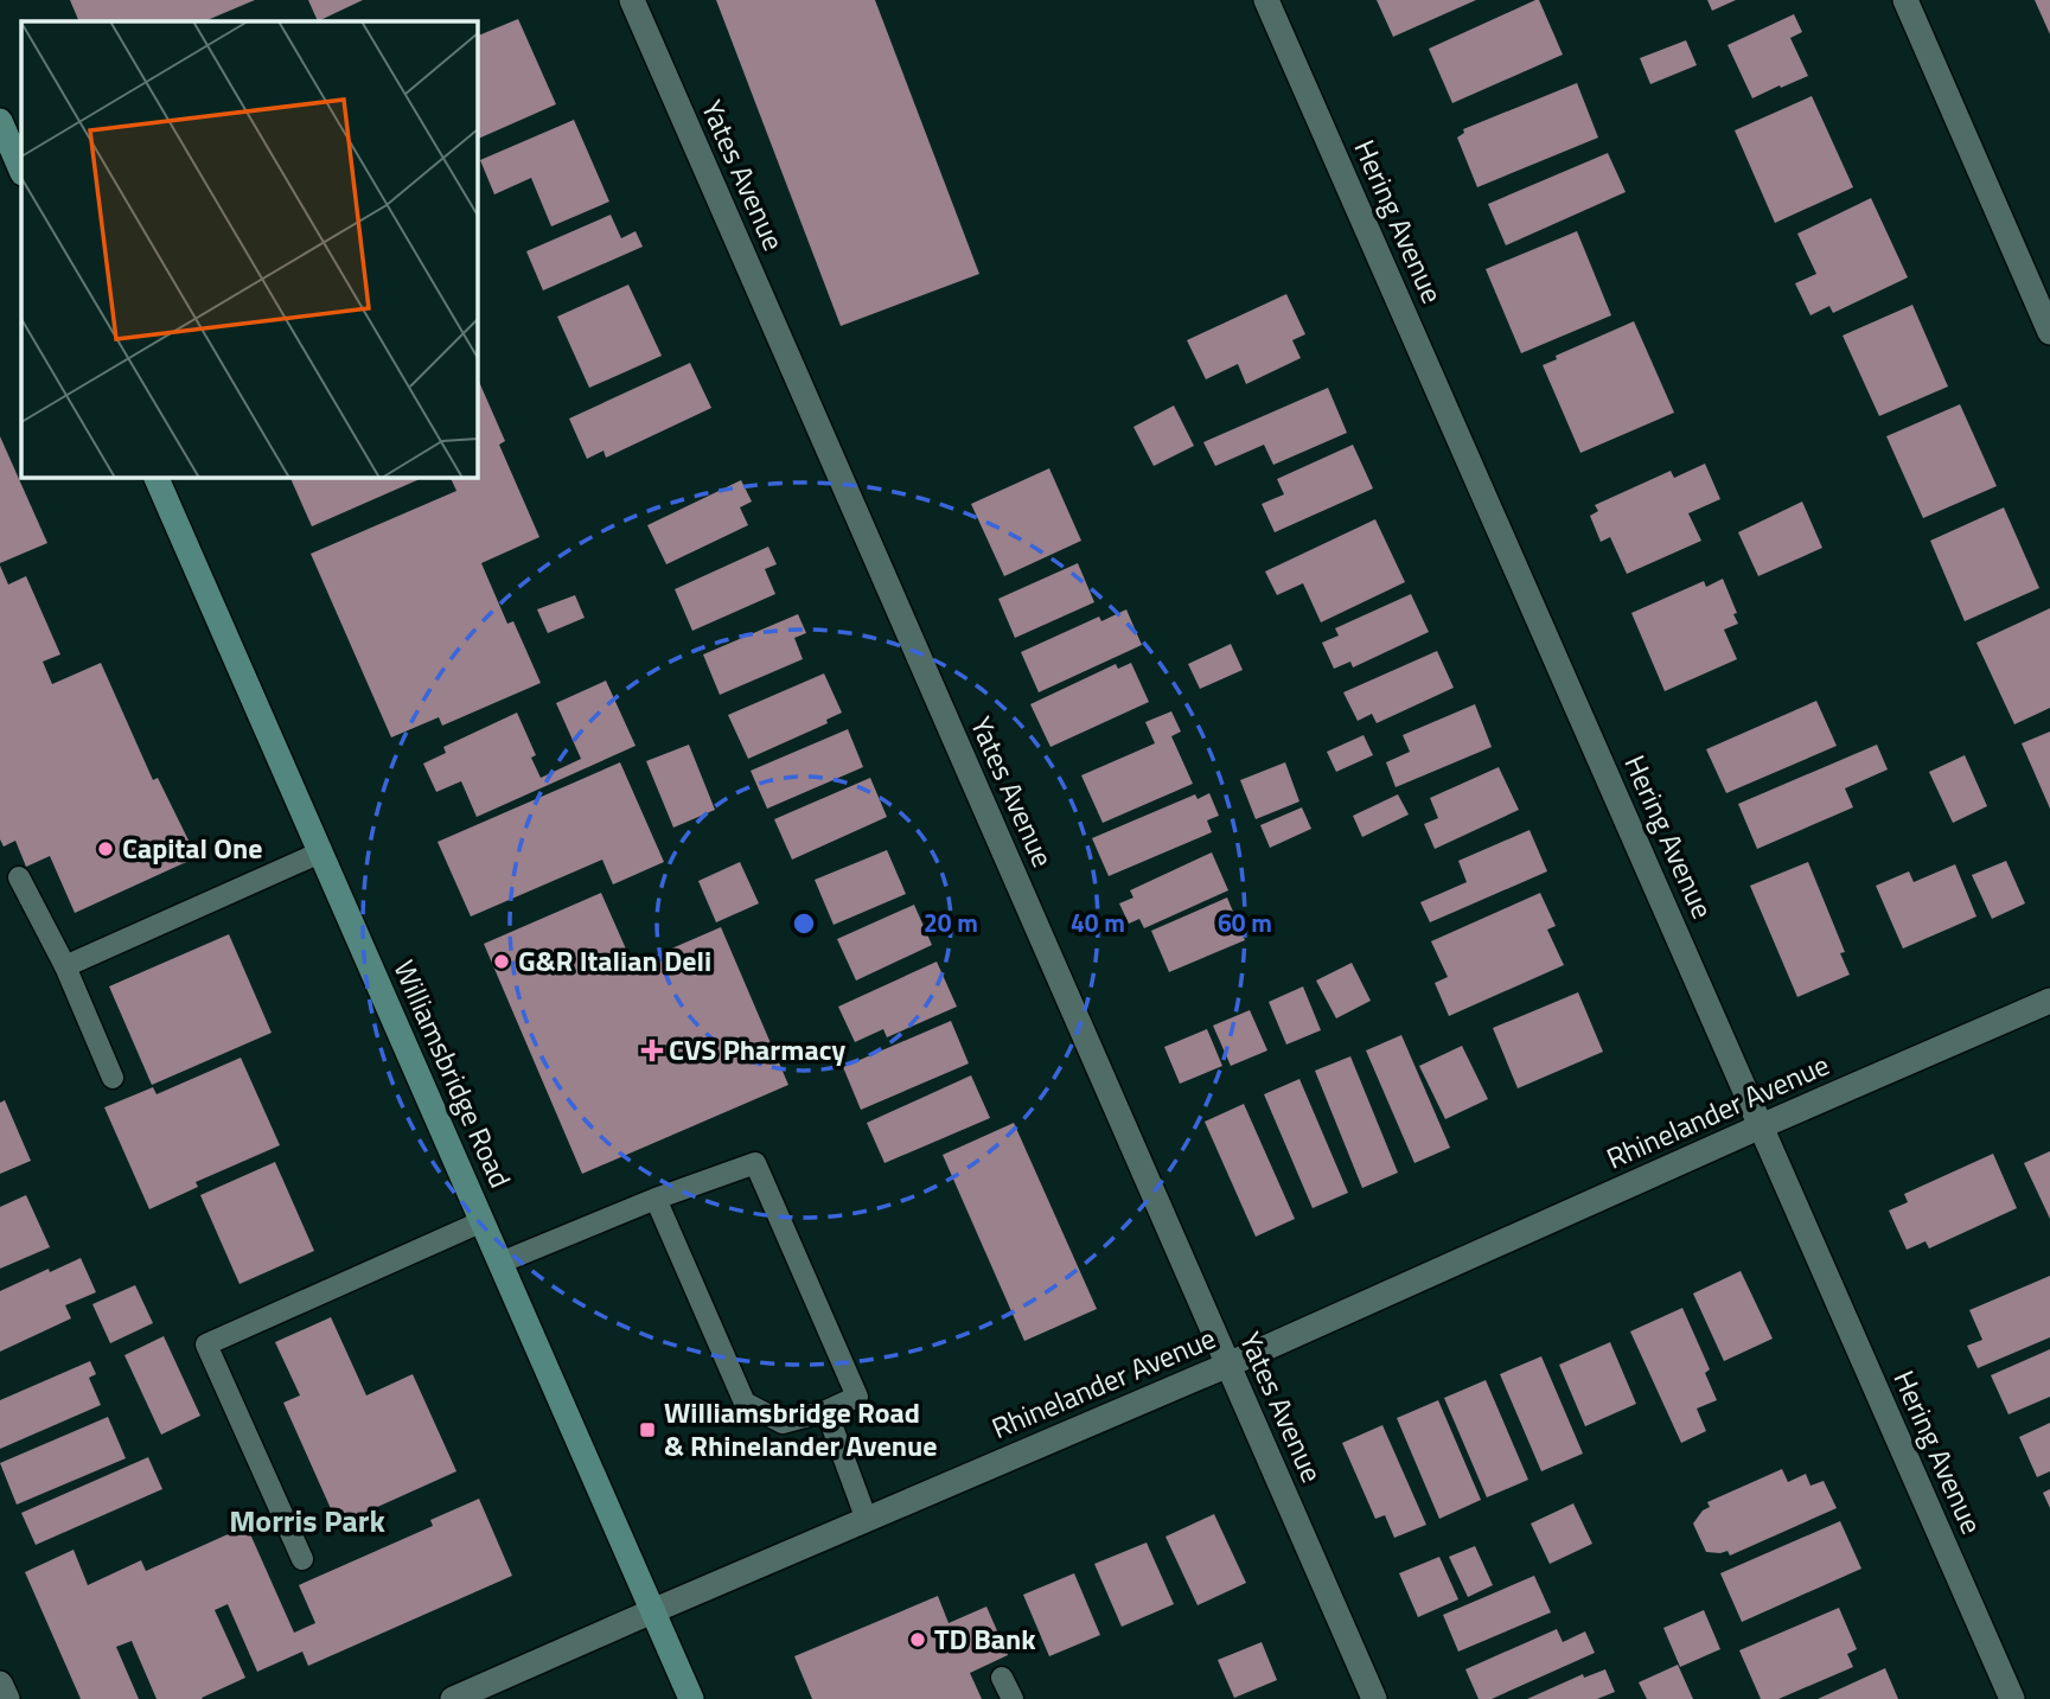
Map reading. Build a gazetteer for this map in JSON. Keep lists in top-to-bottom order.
{
  "streets": {
    "main road": ["Williamsbridge Road"],
    "street": ["Yates Avenue", "Hering Avenue", "Rhinelander Avenue"]
  },
  "crossings": [
    ["Yates Avenue", "Rhinelander Avenue"],
    ["Hering Avenue", "Rhinelander Avenue"],
    ["Williamsbridge Road", "Rhinelander Avenue"]
  ],
  "districts": ["Morris Park"],
  "places": {
    "other": ["Capital One", "G&R Italian Deli", "TD Bank"],
    "health": ["CVS Pharmacy"],
    "transit": ["Williamsbridge Road & Rhinelander Avenue"]
  },
  "rings": ["20 m", "40 m", "60 m"]
}
